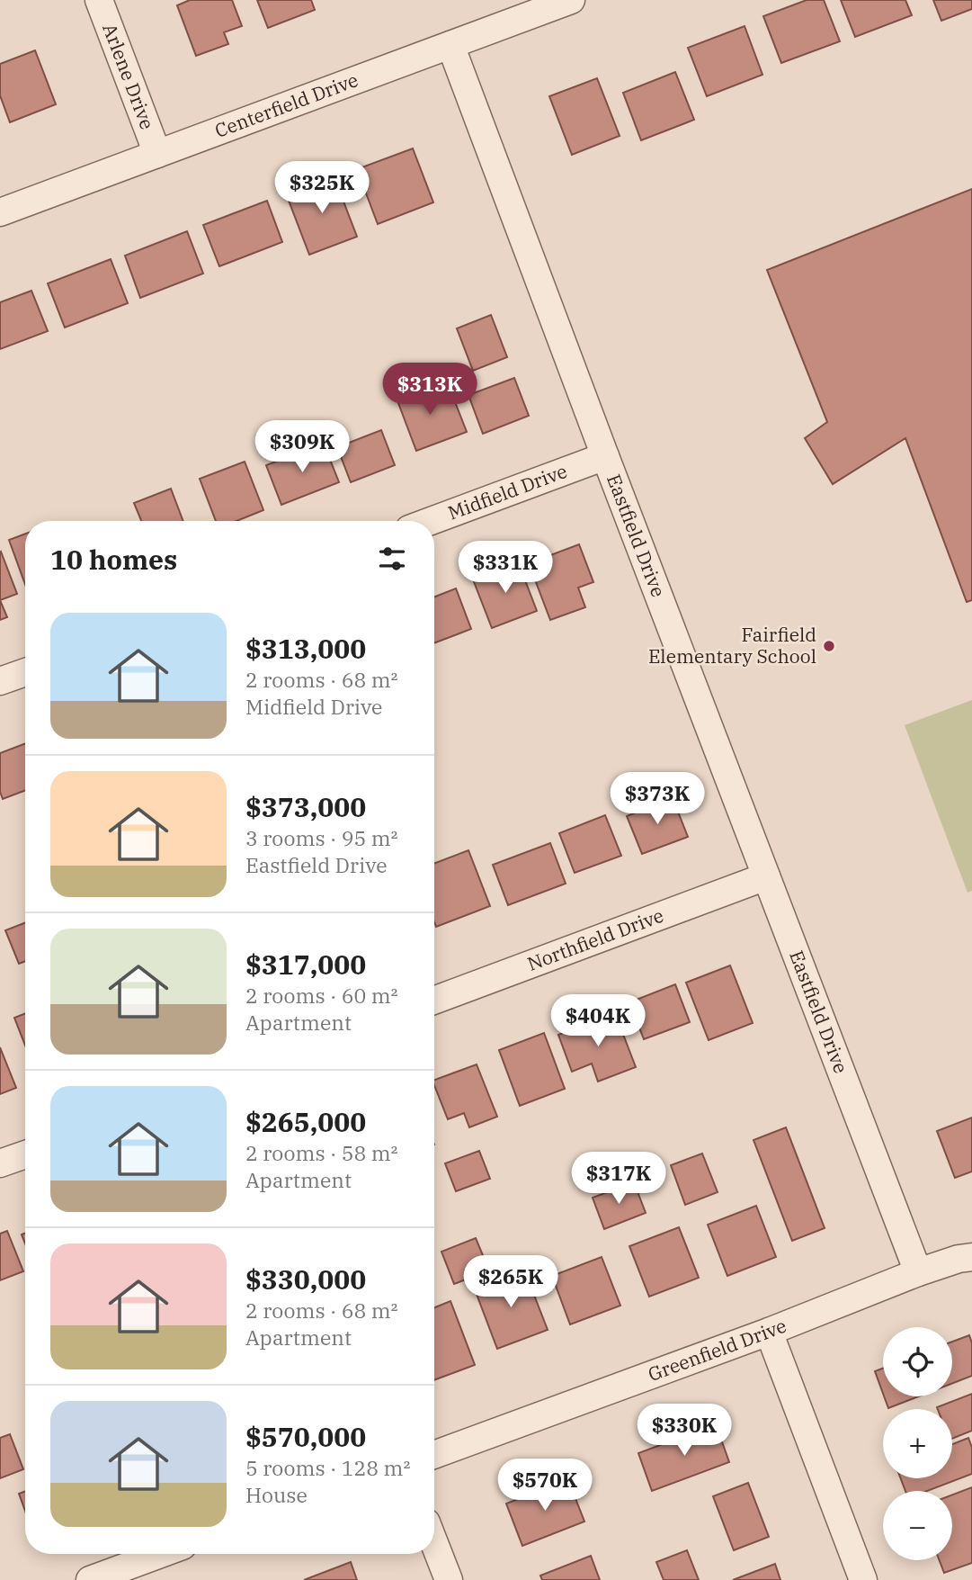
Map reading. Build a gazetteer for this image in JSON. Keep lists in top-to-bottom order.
{
  "streets": {
    "street": [
      "Arlene Drive",
      "Centerfield Drive",
      "Midfield Drive",
      "Eastfield Drive",
      "Northfield Drive",
      "Greenfield Drive"
    ]
  },
  "crossings": [
    ["Arlene Drive", "Centerfield Drive"],
    ["Centerfield Drive", "Eastfield Drive"],
    ["Midfield Drive", "Eastfield Drive"],
    ["Eastfield Drive", "Northfield Drive"],
    ["Eastfield Drive", "Greenfield Drive"]
  ],
  "places": ["Fairfield Elementary School"],
  "page": {
    "price": [
      "$325K",
      "$313K",
      "$309K",
      "$331K",
      "$373K",
      "$404K",
      "$317K",
      "$265K",
      "$330K",
      "$570K"
    ],
    "heading": "10 homes",
    "list": [
      {
        "name": "$313,000",
        "note": "2 rooms · 68 m² · Midfield Drive"
      },
      {
        "name": "$373,000",
        "note": "3 rooms · 95 m² · Eastfield Drive"
      },
      {
        "name": "$317,000",
        "note": "2 rooms · 60 m² · Apartment"
      },
      {
        "name": "$265,000",
        "note": "2 rooms · 58 m² · Apartment"
      },
      {
        "name": "$330,000",
        "note": "2 rooms · 68 m² · Apartment"
      },
      {
        "name": "$570,000",
        "note": "5 rooms · 128 m² · House"
      }
    ],
    "map_buttons": ["+", "−"]
  }
}
